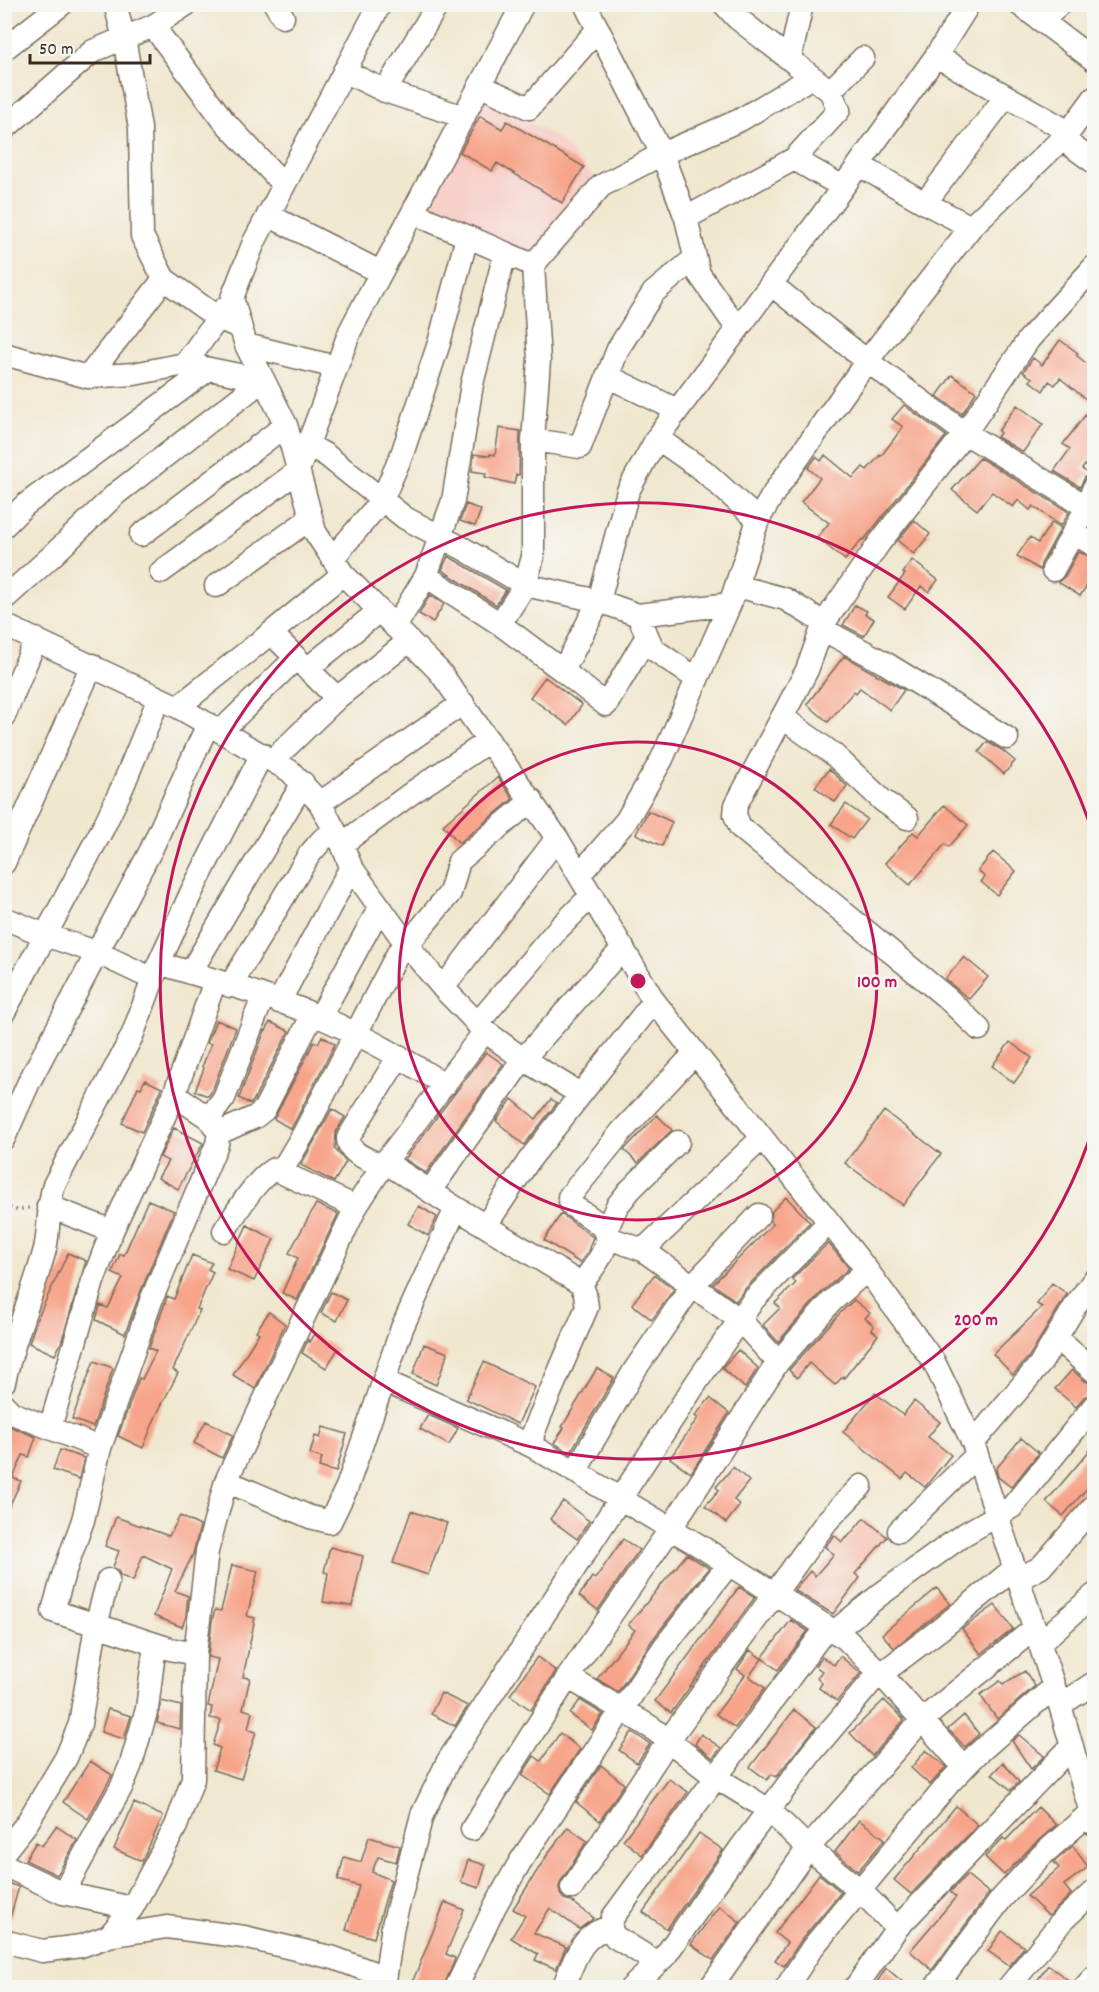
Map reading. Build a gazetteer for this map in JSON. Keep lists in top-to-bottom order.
{
  "scale_bar": "50 m",
  "rings": ["100 m", "200 m"]
}
